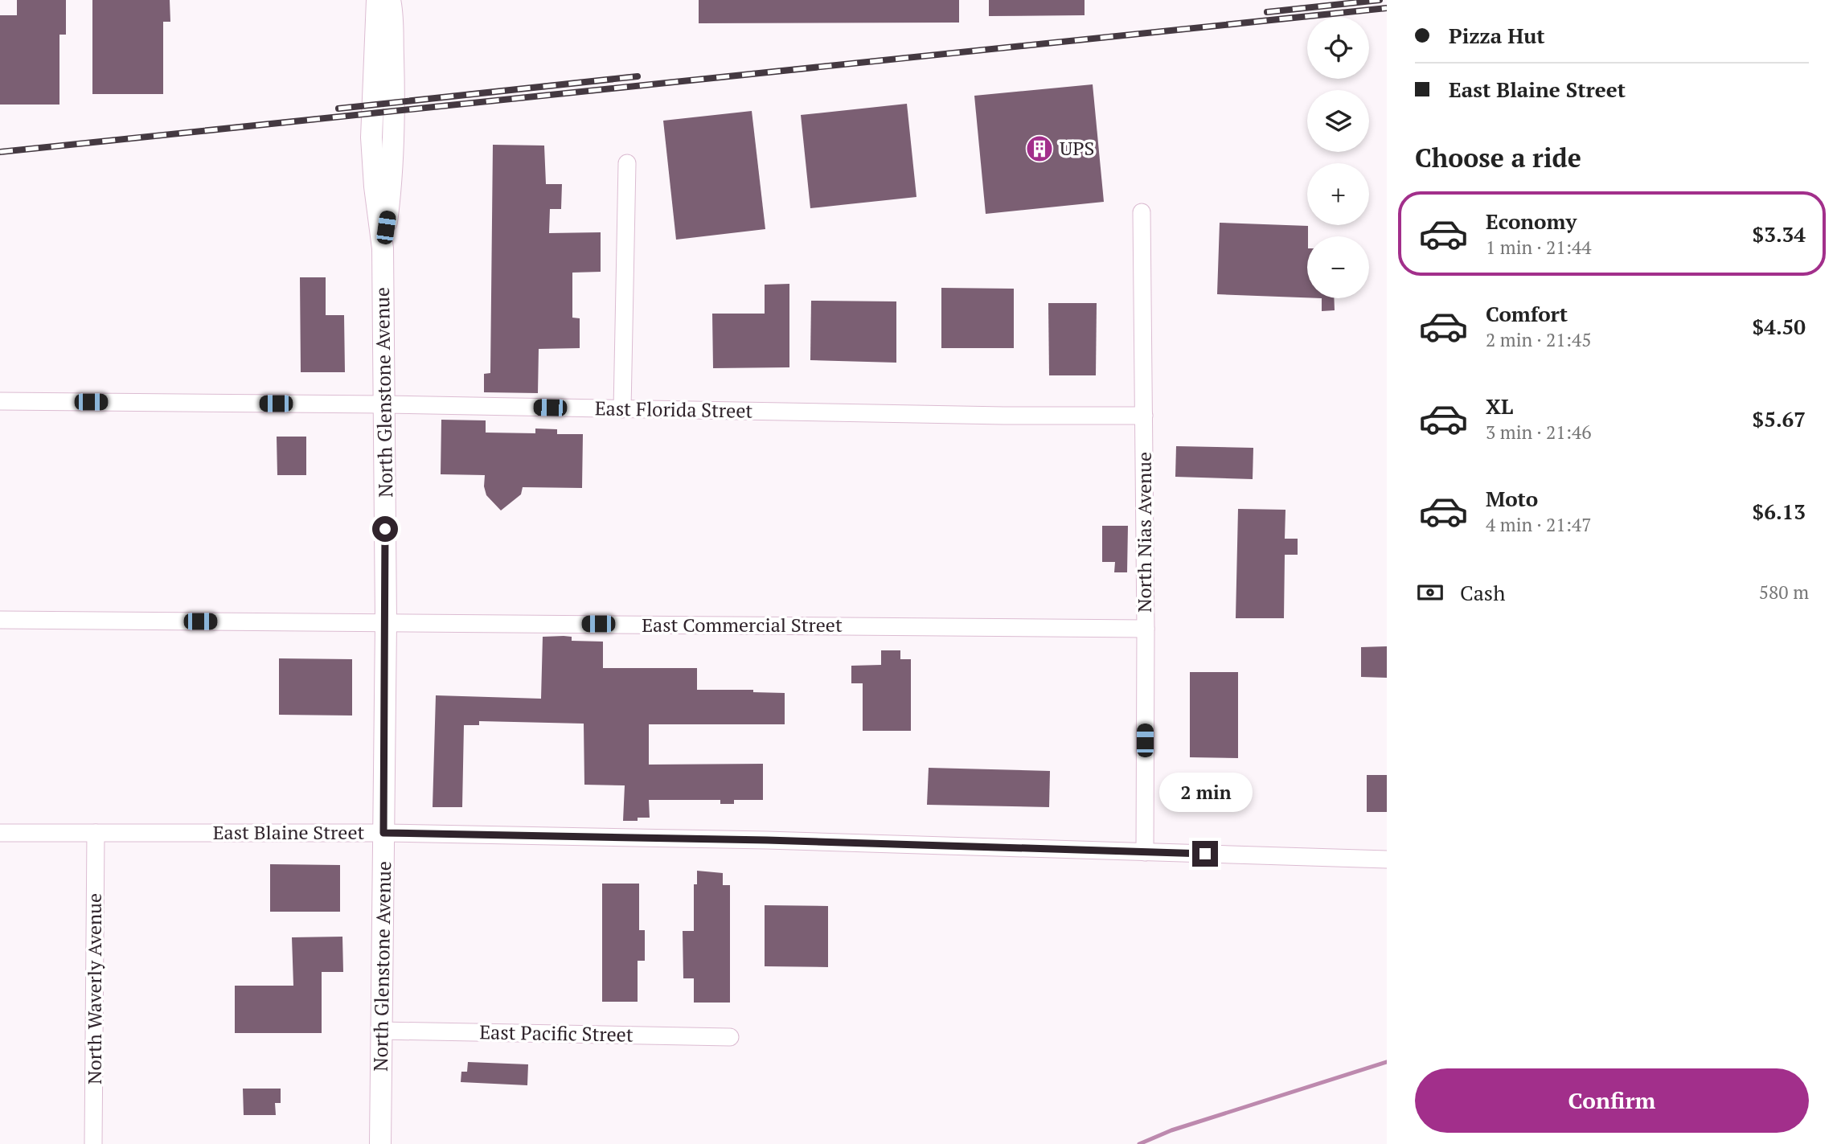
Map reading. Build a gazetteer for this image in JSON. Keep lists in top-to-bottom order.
{
  "streets": {
    "main road": ["North Glenstone Avenue"],
    "street": [
      "East Florida Street",
      "North Nias Avenue",
      "East Commercial Street",
      "East Blaine Street",
      "North Waverly Avenue",
      "East Pacific Street"
    ]
  },
  "crossings": [
    ["North Glenstone Avenue", "East Florida Street"],
    ["North Glenstone Avenue", "East Commercial Street"],
    ["North Glenstone Avenue", "East Blaine Street"],
    ["North Glenstone Avenue", "East Pacific Street"],
    ["East Florida Street", "North Nias Avenue"],
    ["North Nias Avenue", "East Commercial Street"],
    ["North Nias Avenue", "East Blaine Street"],
    ["East Blaine Street", "North Waverly Avenue"]
  ],
  "places": {
    "building": ["UPS"]
  },
  "page": {
    "banner": ["Pizza Hut", "East Blaine Street"],
    "map_buttons": ["+", "−"],
    "heading": "Choose a ride",
    "list": [
      {
        "name": "Economy",
        "note": "1 min · 21:44",
        "value": "$3.34"
      },
      {
        "name": "Comfort",
        "note": "2 min · 21:45",
        "value": "$4.50"
      },
      {
        "name": "XL",
        "note": "3 min · 21:46",
        "value": "$5.67"
      },
      {
        "name": "Moto",
        "note": "4 min · 21:47",
        "value": "$6.13"
      }
    ],
    "pay": ["Cash", "580 m"],
    "bubble": "2 min",
    "buttons": "Confirm"
  }
}
